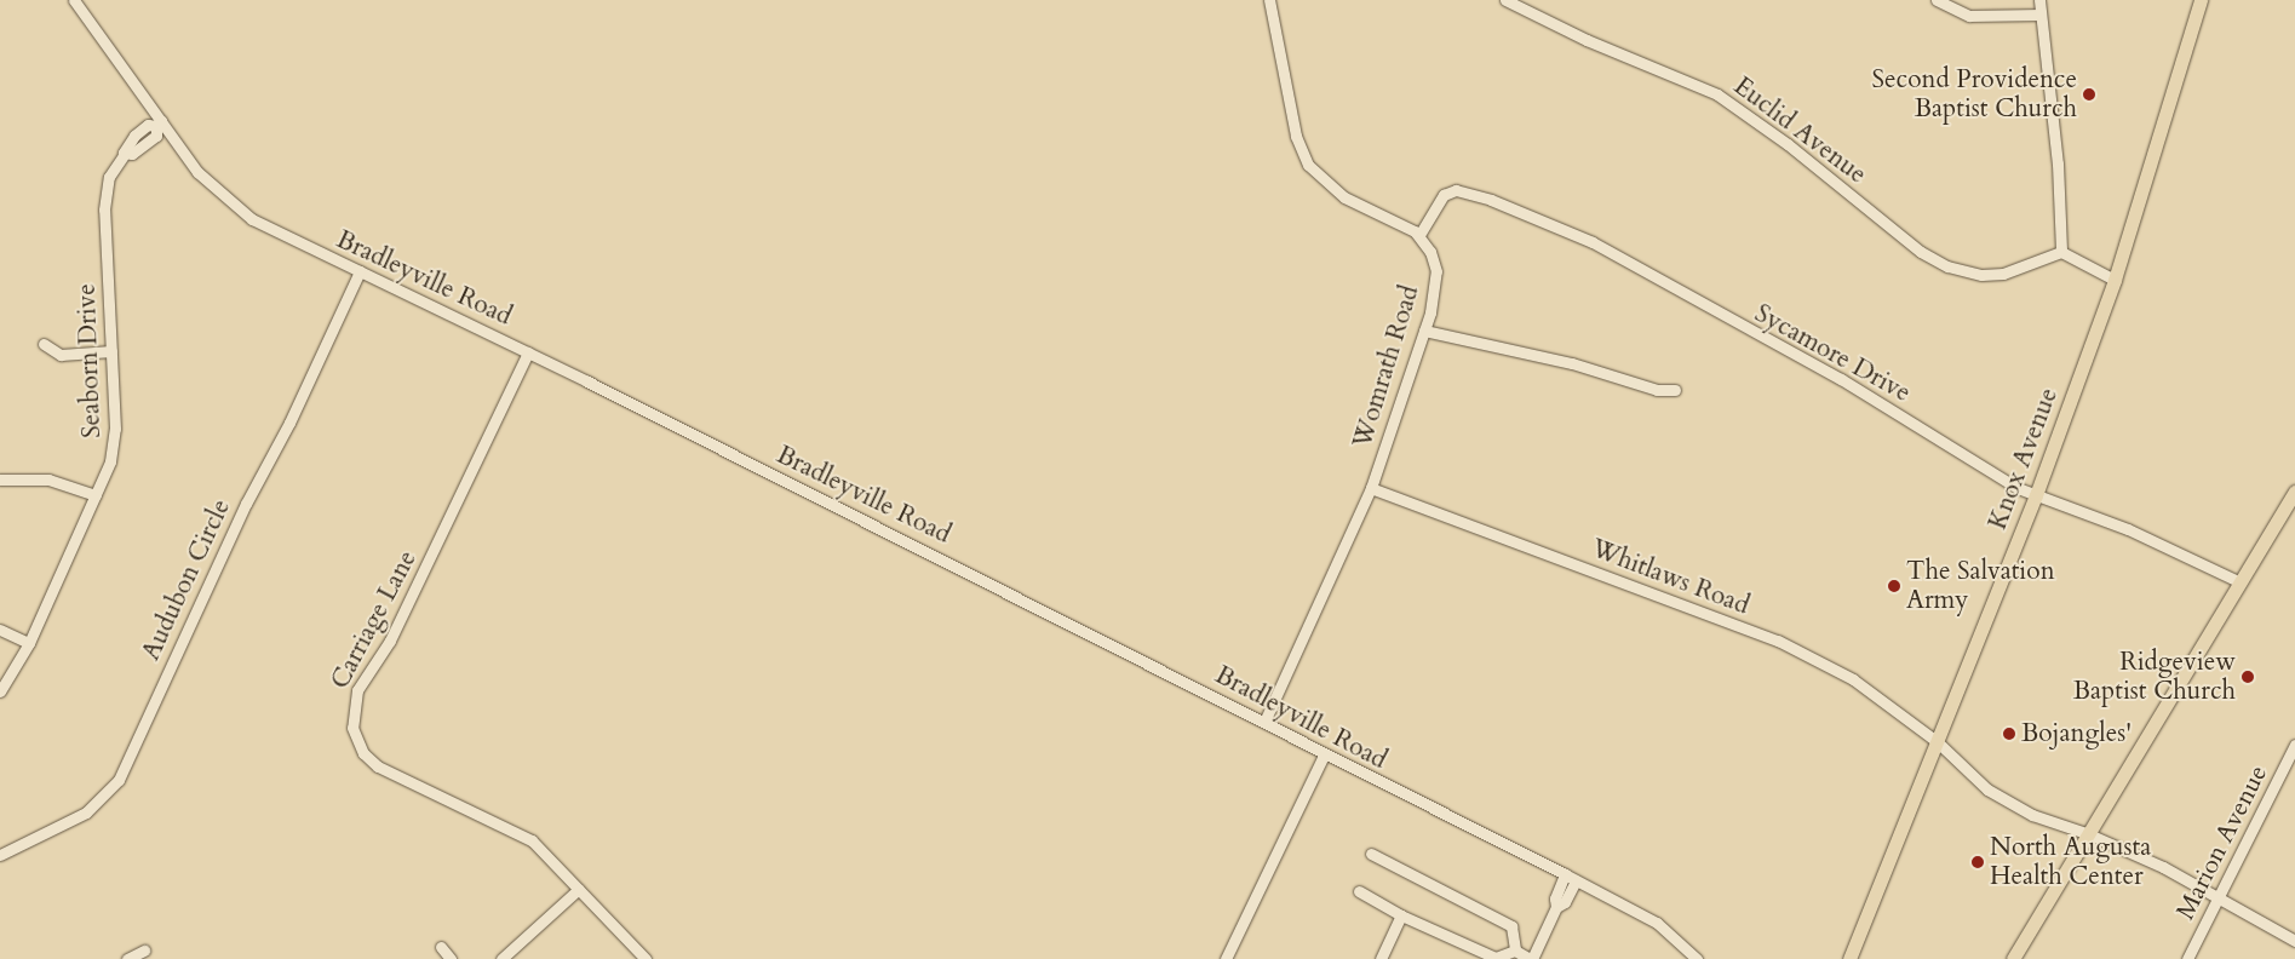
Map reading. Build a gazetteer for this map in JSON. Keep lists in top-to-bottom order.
{
  "streets": {
    "main road": ["Knox Avenue"],
    "street": [
      "Euclid Avenue",
      "Bradleyville Road",
      "Sycamore Drive",
      "Seaborn Drive",
      "Womrath Road",
      "Whitlaws Road",
      "Audubon Circle",
      "Carriage Lane",
      "Marion Avenue"
    ]
  },
  "crossings": [
    ["Bradleyville Road", "Seaborn Drive"],
    ["Bradleyville Road", "Womrath Road"],
    ["Bradleyville Road", "Audubon Circle"],
    ["Bradleyville Road", "Carriage Lane"],
    ["Sycamore Drive", "Womrath Road"],
    ["Sycamore Drive", "Knox Avenue"],
    ["Womrath Road", "Whitlaws Road"],
    ["Knox Avenue", "Whitlaws Road"],
    ["Whitlaws Road", "Marion Avenue"]
  ],
  "places": [
    "Second Providence Baptist Church",
    "The Salvation Army",
    "Ridgeview Baptist Church",
    "Bojangles'",
    "North Augusta Health Center"
  ]
}
